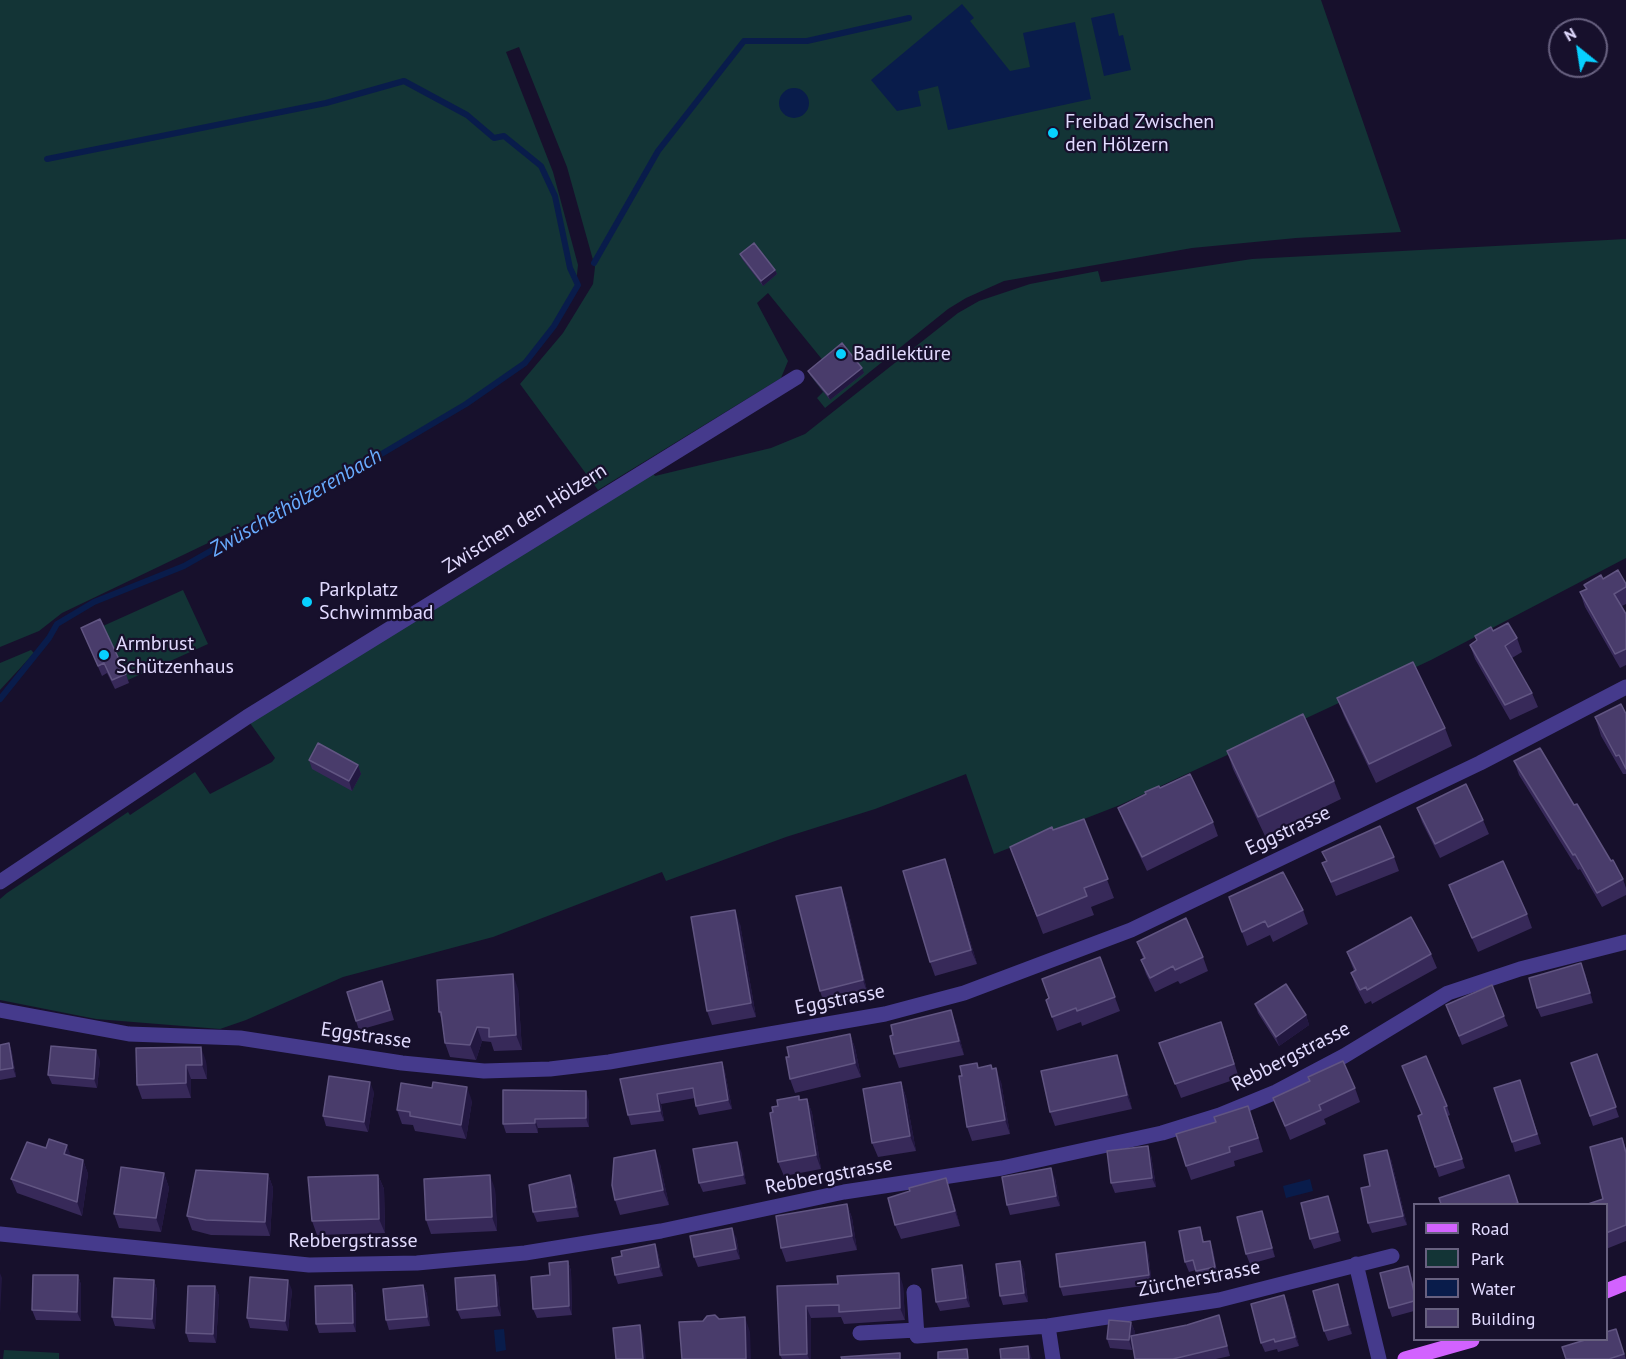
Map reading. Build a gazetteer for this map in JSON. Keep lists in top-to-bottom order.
{
  "streets": {
    "street": [
      "Zwischen den Hölzern",
      "Eggstrasse",
      "Rebbergstrasse",
      "Zürcherstrasse"
    ]
  },
  "water": ["Zwüschethölzerenbach"],
  "places": [
    "Freibad Zwischen den Hölzern",
    "Badilektüre",
    "Parkplatz Schwimmbad",
    "Armbrust Schützenhaus"
  ],
  "legend": [
    "Road",
    "Park",
    "Water",
    "Building"
  ],
  "north": "top left"
}
